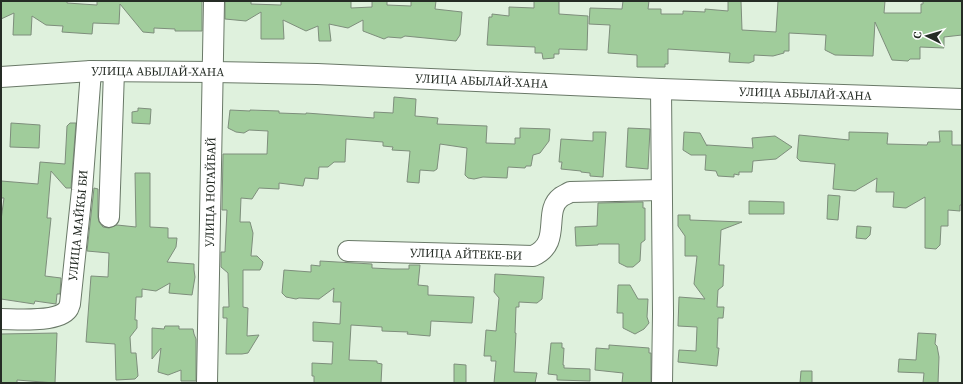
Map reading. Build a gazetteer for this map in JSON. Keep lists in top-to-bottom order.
{
  "streets": {
    "street": [
      "УЛИЦА АБЫЛАЙ-ХАНА",
      "УЛИЦА НОГАЙБАЙ",
      "УЛИЦА МАЙКЫ БИ",
      "УЛИЦА АЙТЕКЕ-БИ"
    ]
  },
  "crossings": [
    ["УЛИЦА АБЫЛАЙ-ХАНА", "УЛИЦА НОГАЙБАЙ"],
    ["УЛИЦА АБЫЛАЙ-ХАНА", "УЛИЦА МАЙКЫ БИ"]
  ],
  "north": "left"
}
